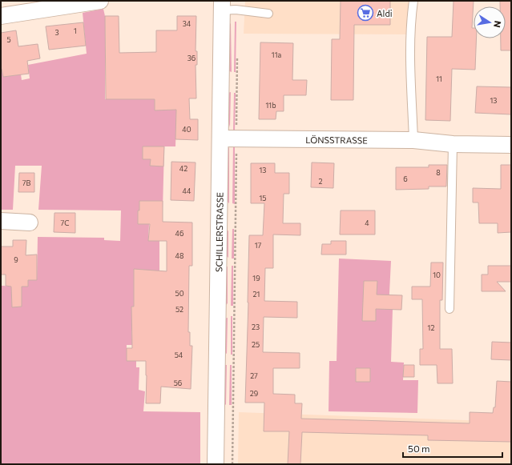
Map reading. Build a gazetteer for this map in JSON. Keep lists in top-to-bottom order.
{
  "streets": {
    "street": ["LÖNSSTRASSE", "SCHILLERSTRASSE"]
  },
  "crossings": [
    ["LÖNSSTRASSE", "SCHILLERSTRASSE"]
  ],
  "places": {
    "supermarket": ["Aldi"]
  },
  "house_numbers": [
    "34",
    "1",
    "3",
    "5",
    "11a",
    "36",
    "11",
    "13",
    "11b",
    "40",
    "42",
    "13",
    "8",
    "6",
    "2",
    "7B",
    "44",
    "15",
    "7C",
    "4",
    "46",
    "17",
    "48",
    "9",
    "10",
    "19",
    "50",
    "21",
    "52",
    "23",
    "12",
    "25",
    "54",
    "27",
    "56",
    "29"
  ],
  "scale_bar": "50 m",
  "north": "right"
}
